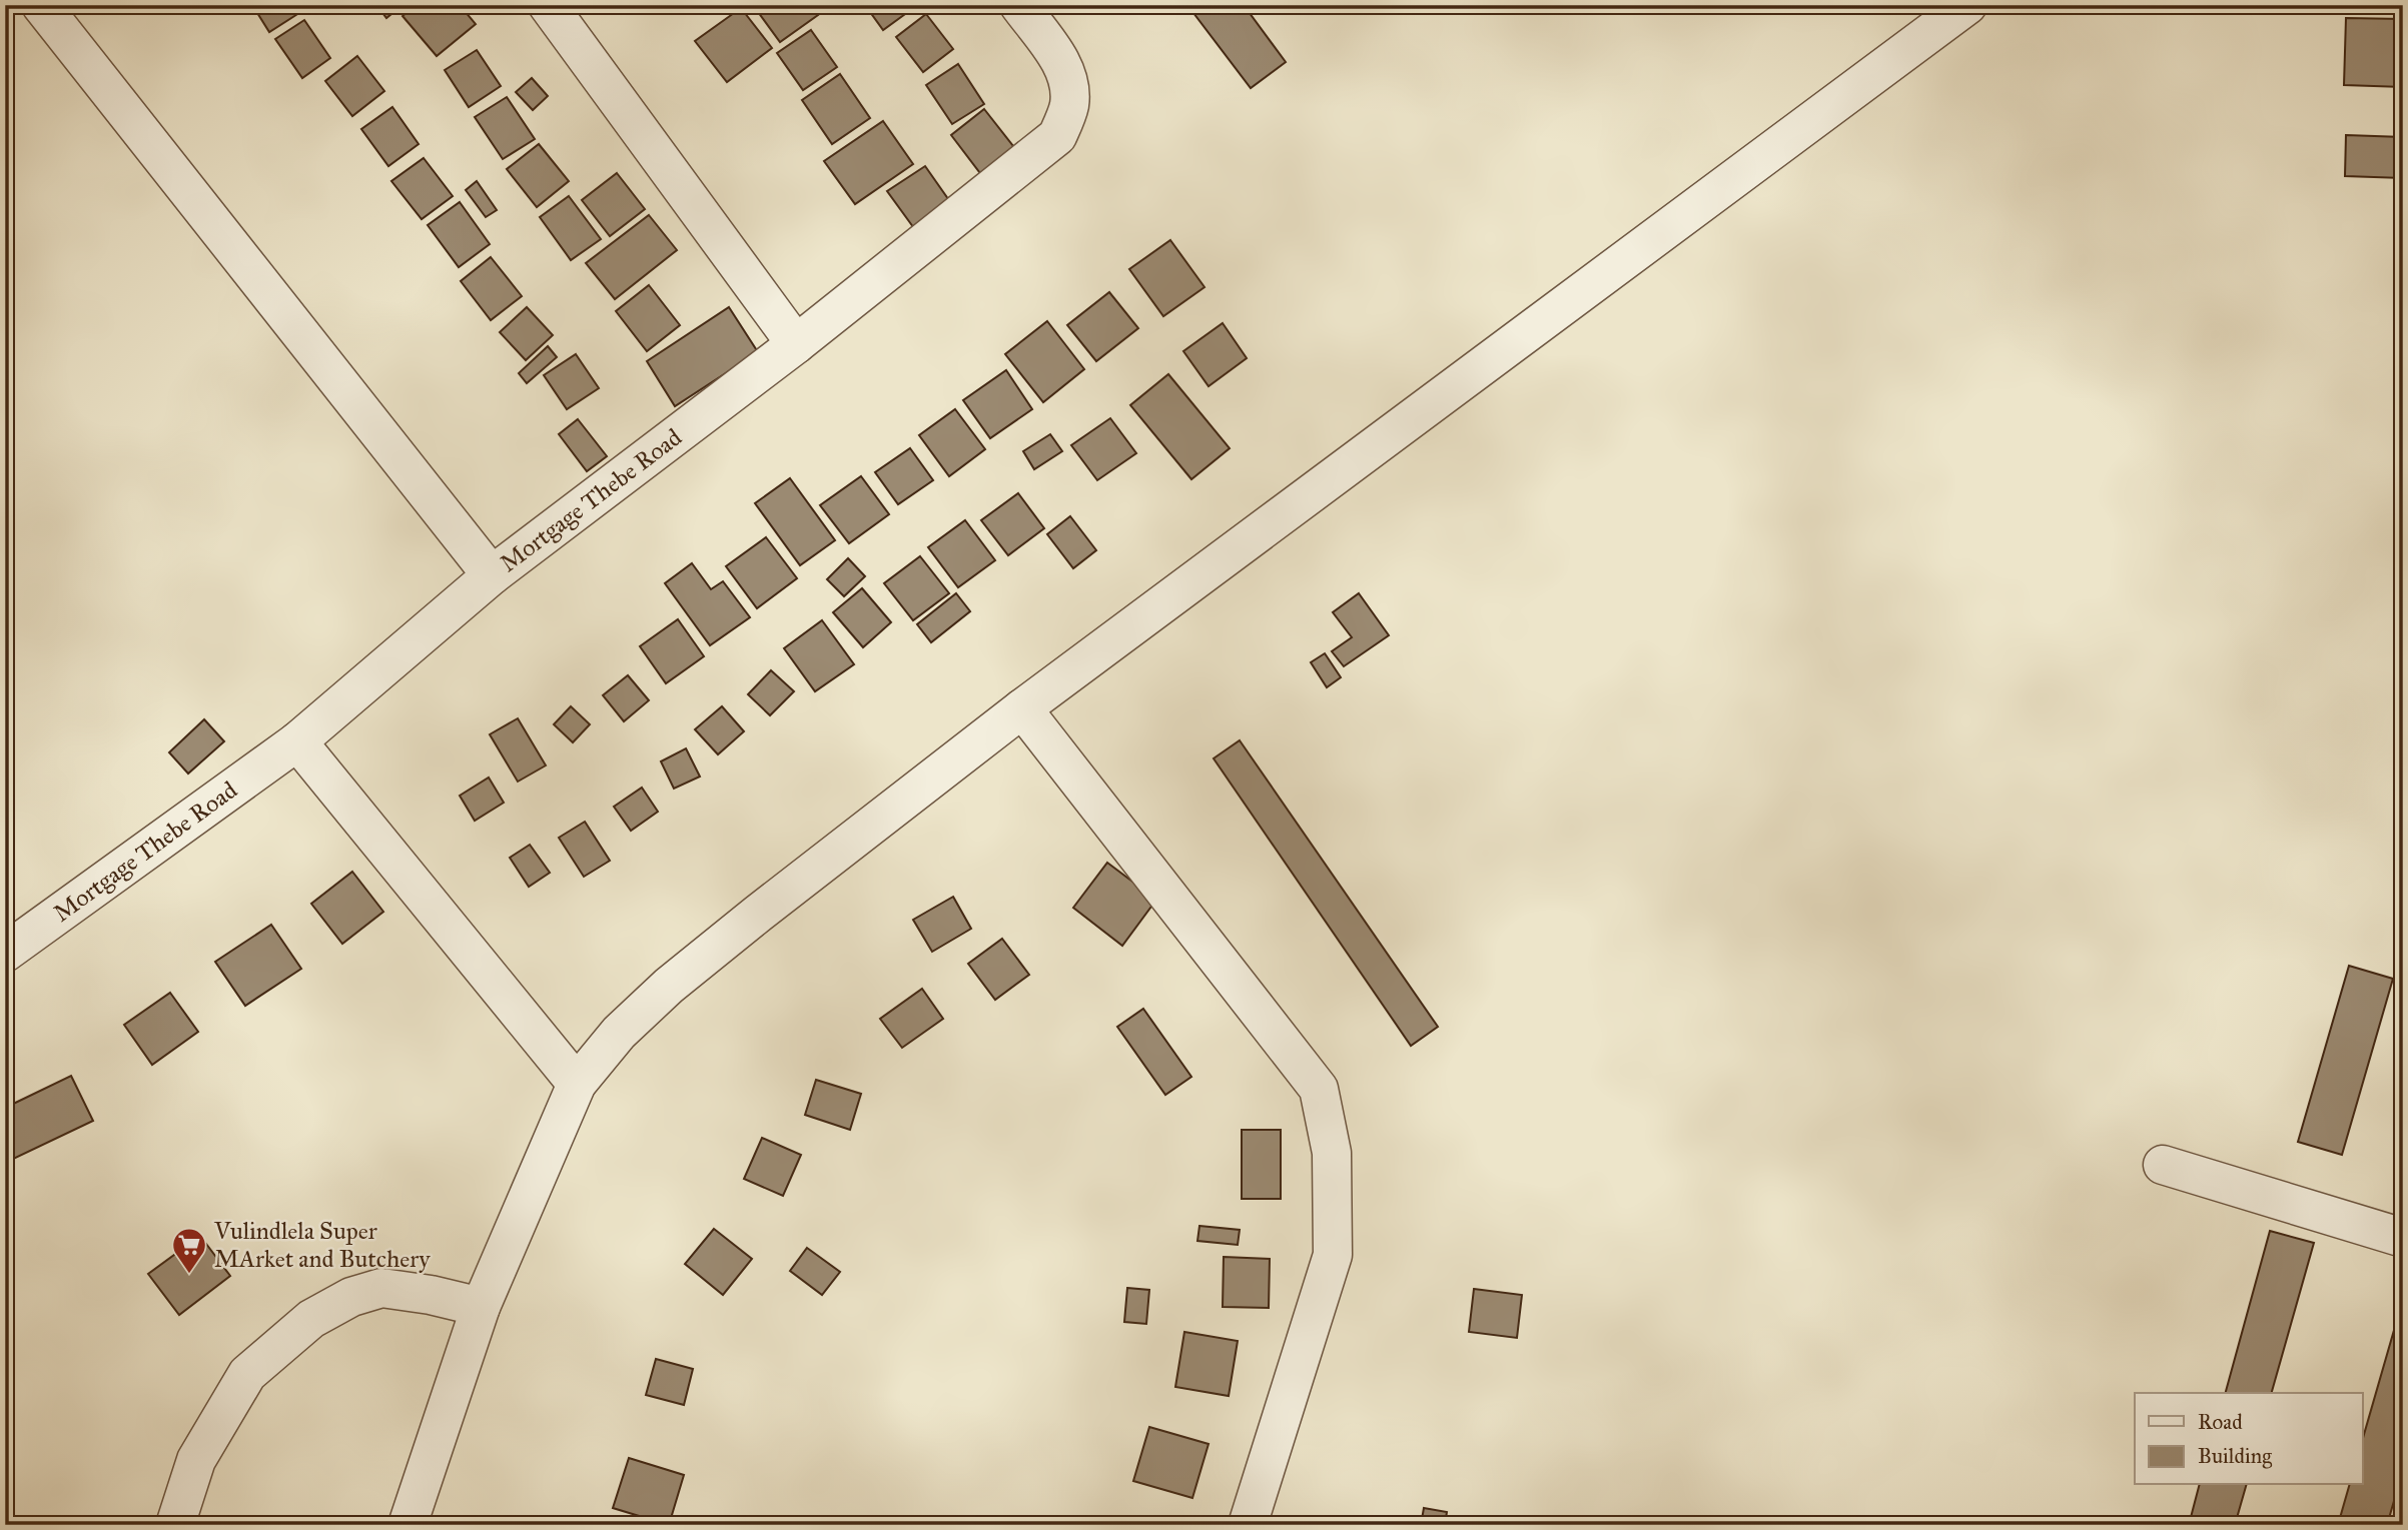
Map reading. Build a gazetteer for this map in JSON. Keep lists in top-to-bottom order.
{
  "streets": {
    "street": ["Mortgage Thebe Road"]
  },
  "places": {
    "supermarket": ["Vulindlela Super MArket and Butchery"]
  },
  "legend": ["Road", "Building"]
}
